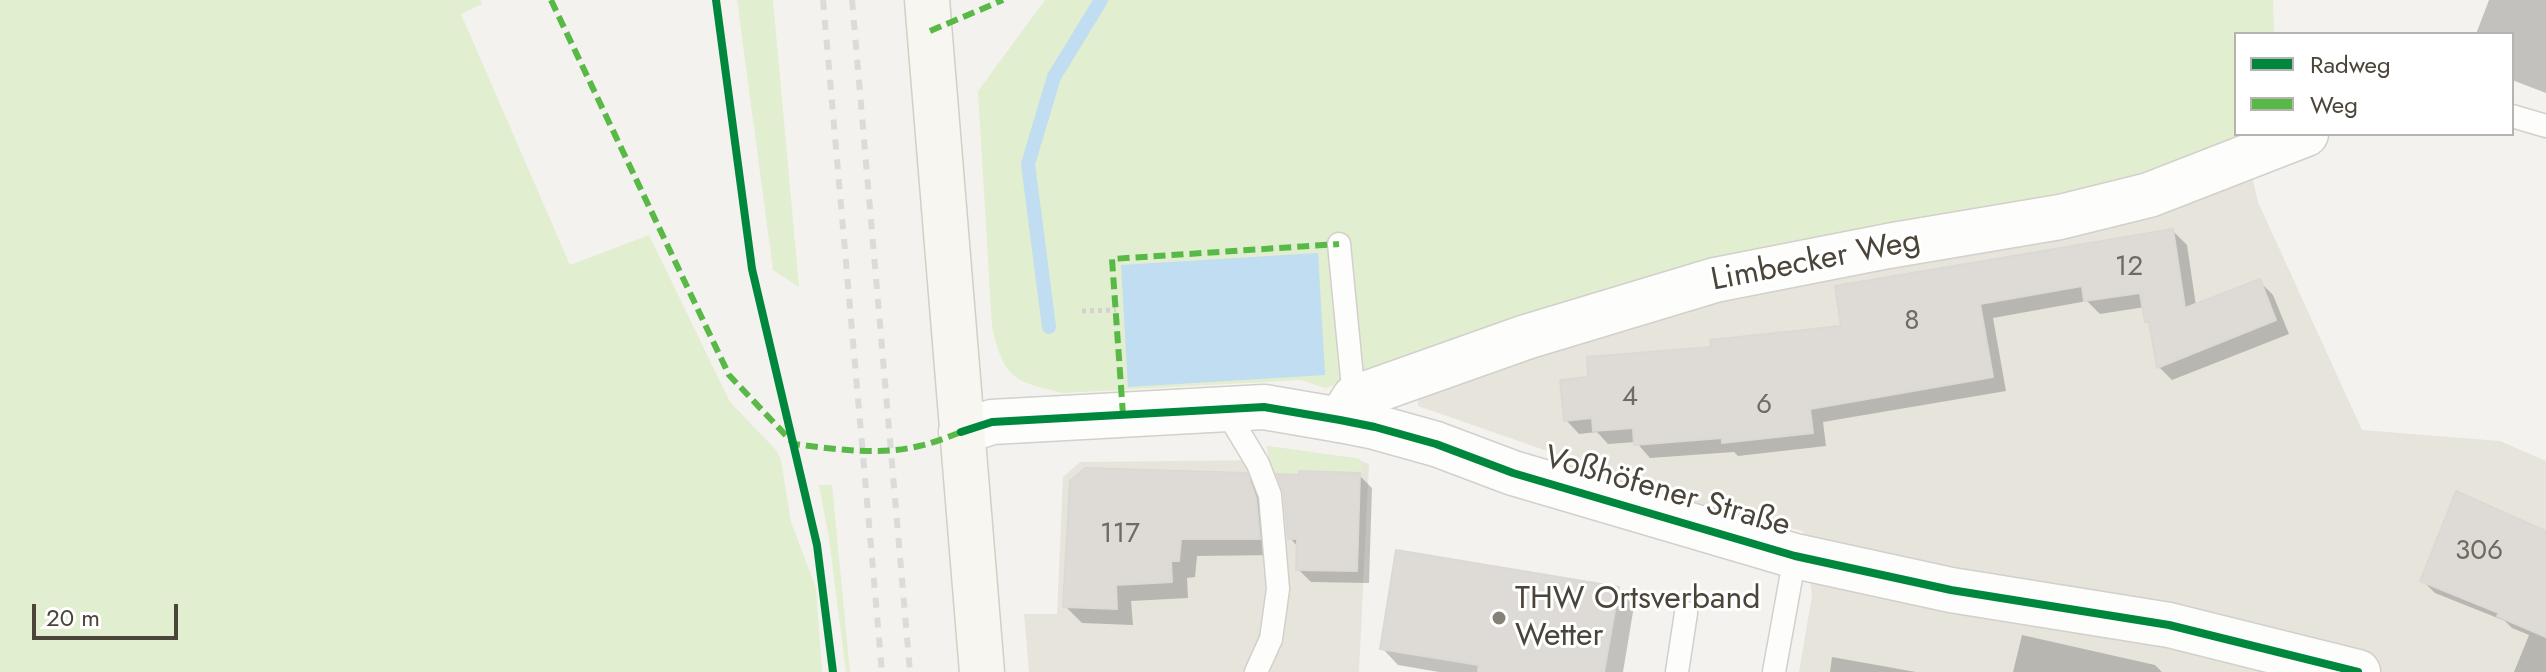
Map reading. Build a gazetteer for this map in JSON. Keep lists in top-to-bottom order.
{
  "streets": {
    "street": ["Limbecker Weg", "Voßhöfener Straße"]
  },
  "crossings": [
    ["Limbecker Weg", "Voßhöfener Straße"]
  ],
  "places": ["THW Ortsverband Wetter"],
  "house_numbers": [
    "12",
    "8",
    "4",
    "6",
    "117",
    "306"
  ],
  "legend": ["Radweg", "Weg"],
  "scale_bar": "20 m"
}
